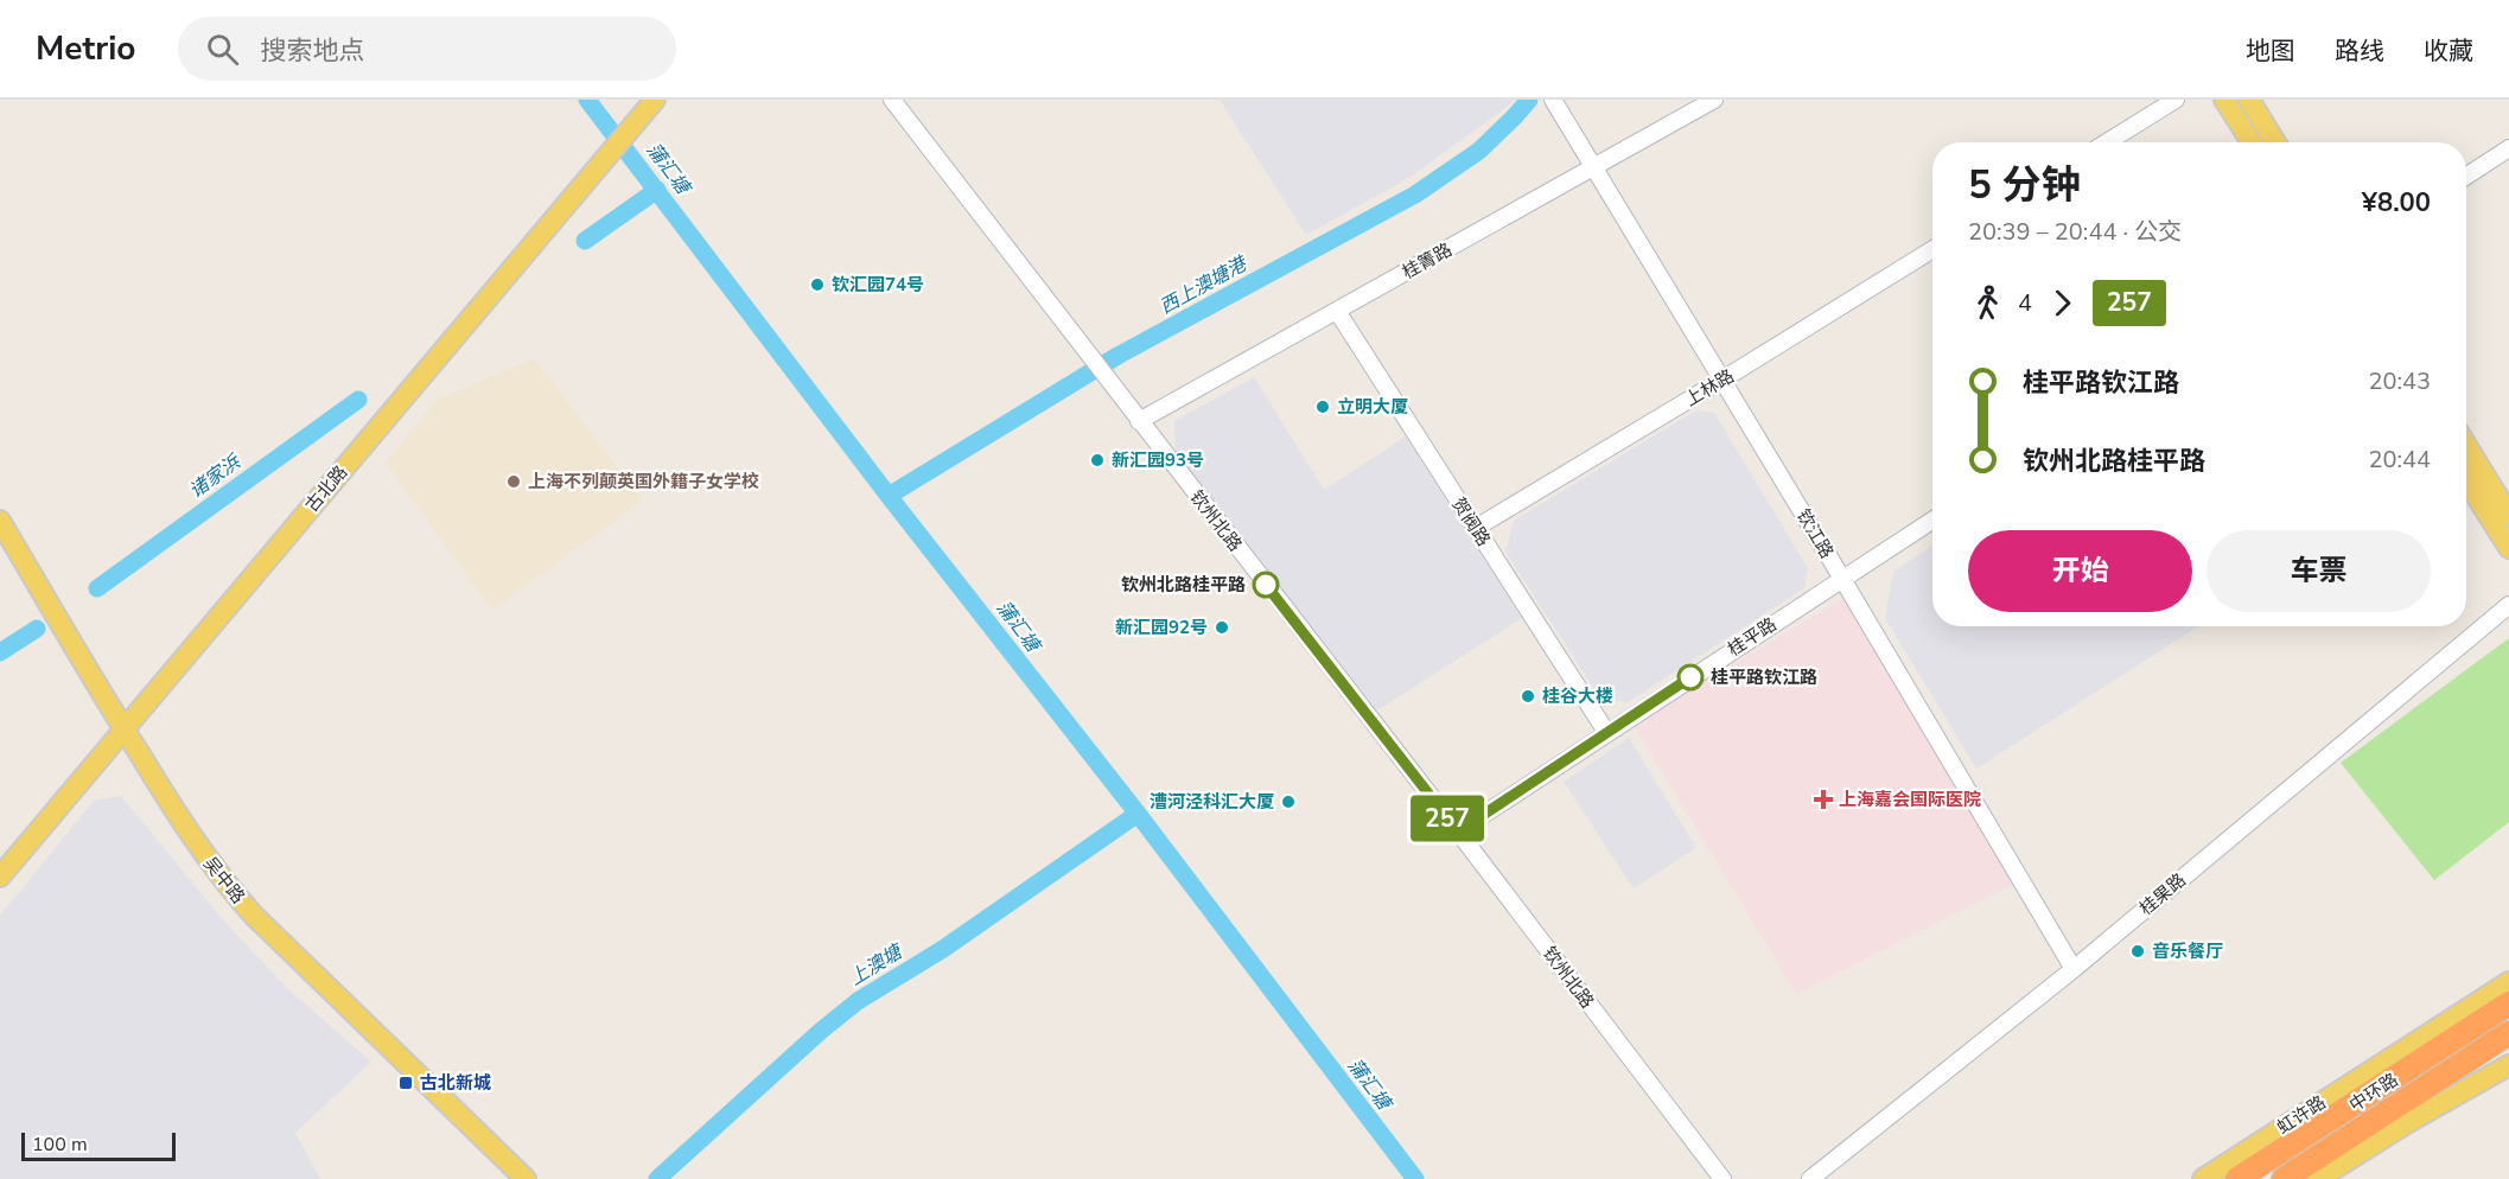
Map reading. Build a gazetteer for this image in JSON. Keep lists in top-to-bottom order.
{
  "streets": {
    "highway": ["中环路"],
    "main road": ["古北路", "吴中路", "虹许路"],
    "street": [
      "桂箐路",
      "上林路",
      "钦州北路",
      "贺阀路",
      "钦江路",
      "桂平路",
      "桂果路"
    ]
  },
  "crossings": [
    ["桂箐路", "钦州北路"],
    ["桂箐路", "贺阀路"],
    ["桂箐路", "钦江路"],
    ["上林路", "贺阀路"],
    ["上林路", "钦江路"],
    ["古北路", "吴中路"],
    ["钦州北路", "桂平路"],
    ["贺阀路", "桂平路"],
    ["钦江路", "桂平路"],
    ["钦江路", "桂果路"]
  ],
  "water": [
    "蒲汇塘",
    "西上澳塘港",
    "诸家浜",
    "上澳塘"
  ],
  "places": {
    "other": [
      "钦汇园74号",
      "立明大厦",
      "新汇园93号",
      "上海不列颠英国外籍子女学校",
      "钦州北路桂平路",
      "新汇园92号",
      "桂平路钦江路",
      "桂谷大楼",
      "漕河泾科汇大厦",
      "音乐餐厅"
    ],
    "health": ["上海嘉会国际医院"],
    "transit": ["古北新城"]
  },
  "lines": ["bus line 257"],
  "scale_bar": "100 m",
  "page": {
    "header": "Metrio",
    "search": "搜索地点",
    "nav": ["地图", "路线", "收藏"],
    "on_map": "257",
    "heading": ["5 分钟", "20:39 – 20:44 · 公交", "¥8.00"],
    "legs": ["4", "257"],
    "list": [
      {
        "name": "桂平路钦江路",
        "value": "20:43"
      },
      {
        "name": "钦州北路桂平路",
        "value": "20:44"
      }
    ],
    "buttons": ["开始", "车票"],
    "scale": "100 m"
  }
}
